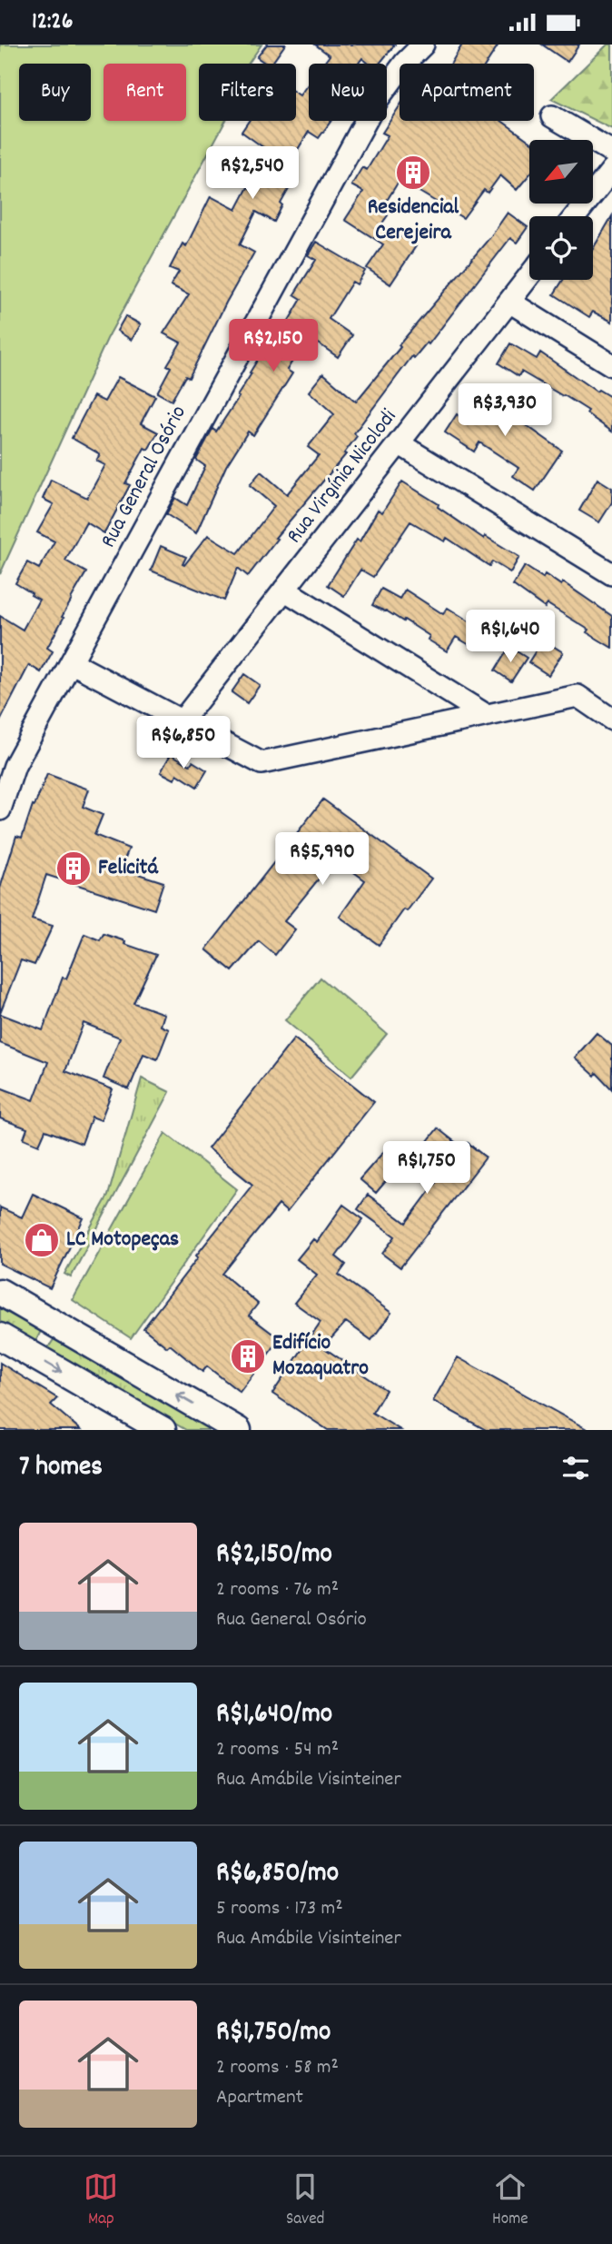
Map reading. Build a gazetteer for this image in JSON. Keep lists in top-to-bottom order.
{
  "streets": {
    "street": ["Rua General Osório", "Rua Virgínia Nicolodi"]
  },
  "places": {
    "building": ["Residencial Cerejeira", "Felicitá", "Edifício Mozaquatro"],
    "shop": ["LC Motopeças"]
  },
  "north": "bottom left",
  "page": {
    "status": "12:26",
    "chip": [
      "Buy",
      "Rent",
      "Filters",
      "New",
      "Apartment"
    ],
    "price": [
      "R$2,540",
      "R$2,150",
      "R$3,930",
      "R$1,640",
      "R$6,850",
      "R$5,990",
      "R$1,750"
    ],
    "heading": "7 homes",
    "list": [
      {
        "name": "R$2,150/mo",
        "note": "2 rooms · 76 m² · Rua General Osório"
      },
      {
        "name": "R$1,640/mo",
        "note": "2 rooms · 54 m² · Rua Amábile Visinteiner"
      },
      {
        "name": "R$6,850/mo",
        "note": "5 rooms · 173 m² · Rua Amábile Visinteiner"
      },
      {
        "name": "R$1,750/mo",
        "note": "2 rooms · 58 m² · Apartment"
      }
    ],
    "tabs": ["Map", "Saved", "Home"]
  }
}
